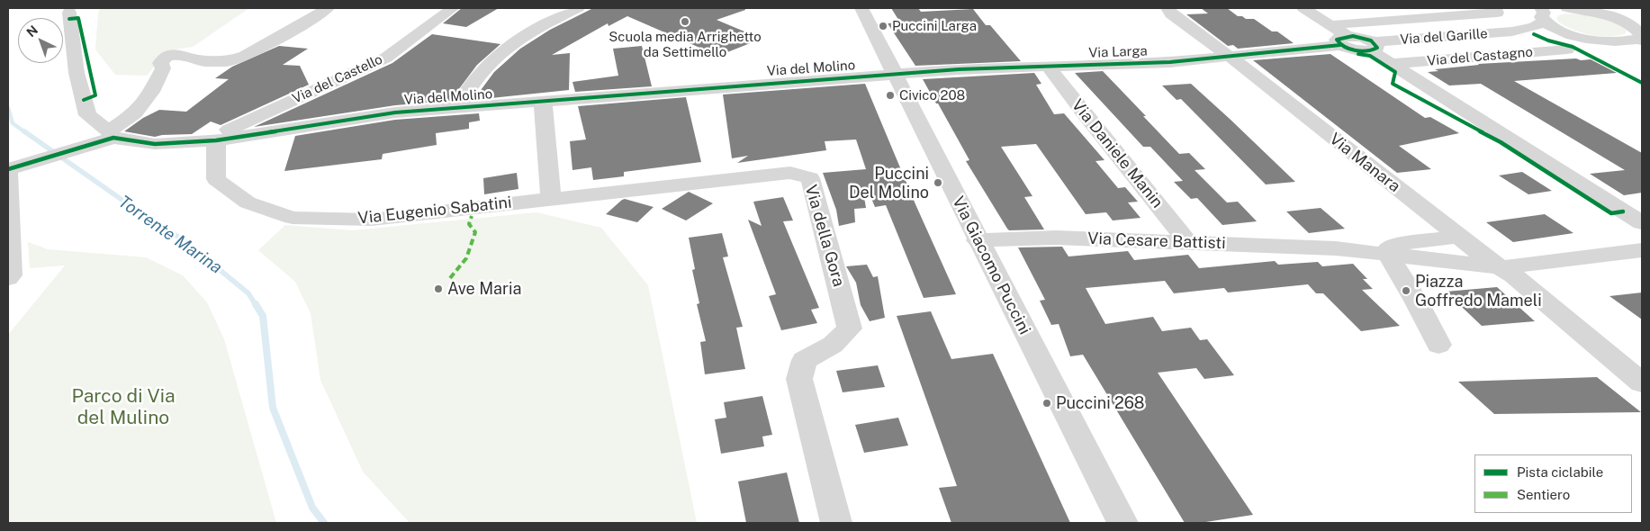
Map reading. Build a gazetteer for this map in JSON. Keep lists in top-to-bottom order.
{
  "streets": {
    "street": [
      "Via del Garille",
      "Via Larga",
      "Via del Castagno",
      "Via del Molino",
      "Via del Castello",
      "Via Daniele Manin",
      "Via Manara",
      "Via Eugenio Sabatini",
      "Via della Gora",
      "Via Cesare Battisti",
      "Via Giacomo Puccini"
    ]
  },
  "crossings": [
    ["Via del Garille", "Via Larga"],
    ["Via del Garille", "Via del Castagno"],
    ["Via Larga", "Via del Castagno"],
    ["Via Larga", "Via del Molino"],
    ["Via Larga", "Via Daniele Manin"],
    ["Via Larga", "Via Manara"],
    ["Via Larga", "Via Giacomo Puccini"],
    ["Via del Molino", "Via del Castello"],
    ["Via del Molino", "Via Eugenio Sabatini"],
    ["Via del Molino", "Via Giacomo Puccini"],
    ["Via del Castello", "Via Eugenio Sabatini"],
    ["Via Daniele Manin", "Via Cesare Battisti"],
    ["Via Eugenio Sabatini", "Via della Gora"],
    ["Via Cesare Battisti", "Via Giacomo Puccini"]
  ],
  "water": ["Torrente Marina"],
  "parks": ["Parco di Via del Mulino"],
  "places": [
    "Scuola media Arrighetto da Settimello",
    "Puccini Larga",
    "Civico 208",
    "Puccini Del Molino",
    "Ave Maria",
    "Piazza Goffredo Mameli",
    "Puccini 268"
  ],
  "legend": ["Pista ciclabile", "Sentiero"],
  "north": "top left"
}
